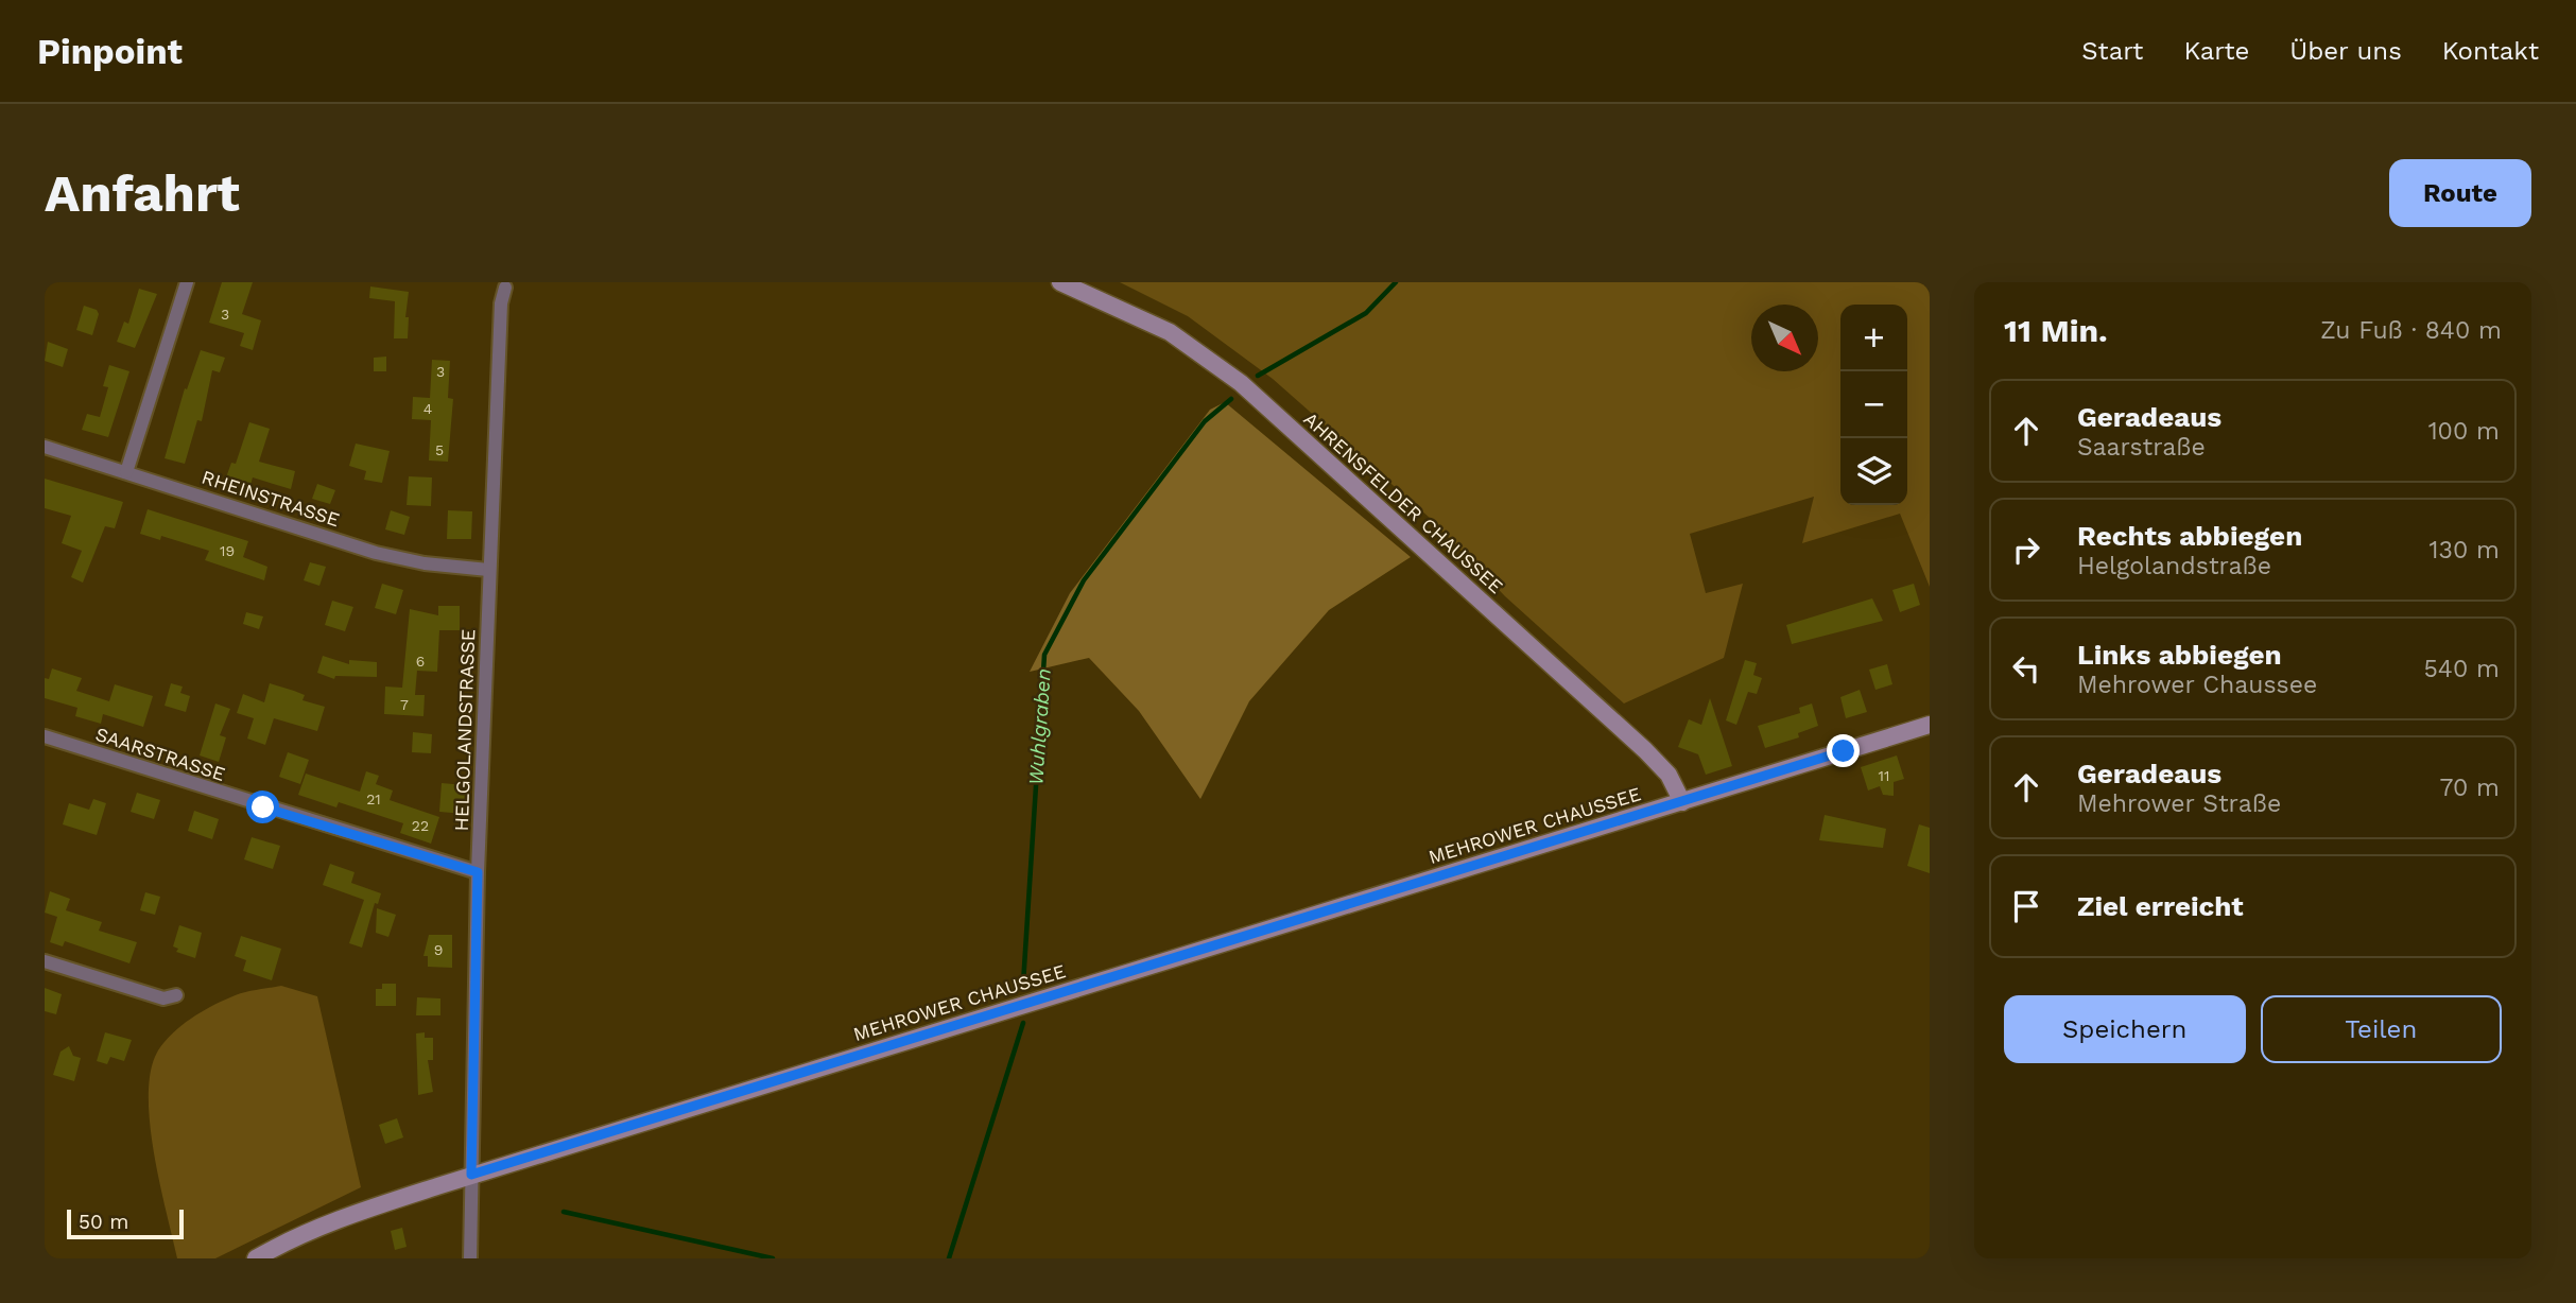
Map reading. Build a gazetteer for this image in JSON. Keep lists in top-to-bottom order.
{
  "streets": {
    "main road": ["AHRENSFELDER CHAUSSEE", "MEHROWER CHAUSSEE"],
    "street": ["RHEINSTRASSE", "HELGOLANDSTRASSE", "SAARSTRASSE"]
  },
  "crossings": [
    ["RHEINSTRASSE", "HELGOLANDSTRASSE"],
    ["AHRENSFELDER CHAUSSEE", "MEHROWER CHAUSSEE"],
    ["HELGOLANDSTRASSE", "SAARSTRASSE"],
    ["HELGOLANDSTRASSE", "MEHROWER CHAUSSEE"]
  ],
  "water": ["Wuhlgraben"],
  "house_numbers": [
    "3",
    "3",
    "4",
    "5",
    "19",
    "6",
    "7",
    "11",
    "21",
    "22",
    "9"
  ],
  "scale_bar": "50 m",
  "north": "bottom right",
  "page": {
    "header": "Pinpoint",
    "nav": [
      "Start",
      "Karte",
      "Über uns",
      "Kontakt"
    ],
    "buttons": [
      "Route",
      ["Speichern", "Teilen"]
    ],
    "title": "Anfahrt",
    "heading": ["11 Min.", "Zu Fuß · 840 m"],
    "map_buttons": ["+", "−"],
    "list": [
      ["Geradeaus", "Saarstraße", "100 m"],
      ["Rechts abbiegen", "Helgolandstraße", "130 m"],
      ["Links abbiegen", "Mehrower Chaussee", "540 m"],
      ["Geradeaus", "Mehrower Straße", "70 m"],
      "Ziel erreicht"
    ],
    "scale": "50 m"
  }
}
